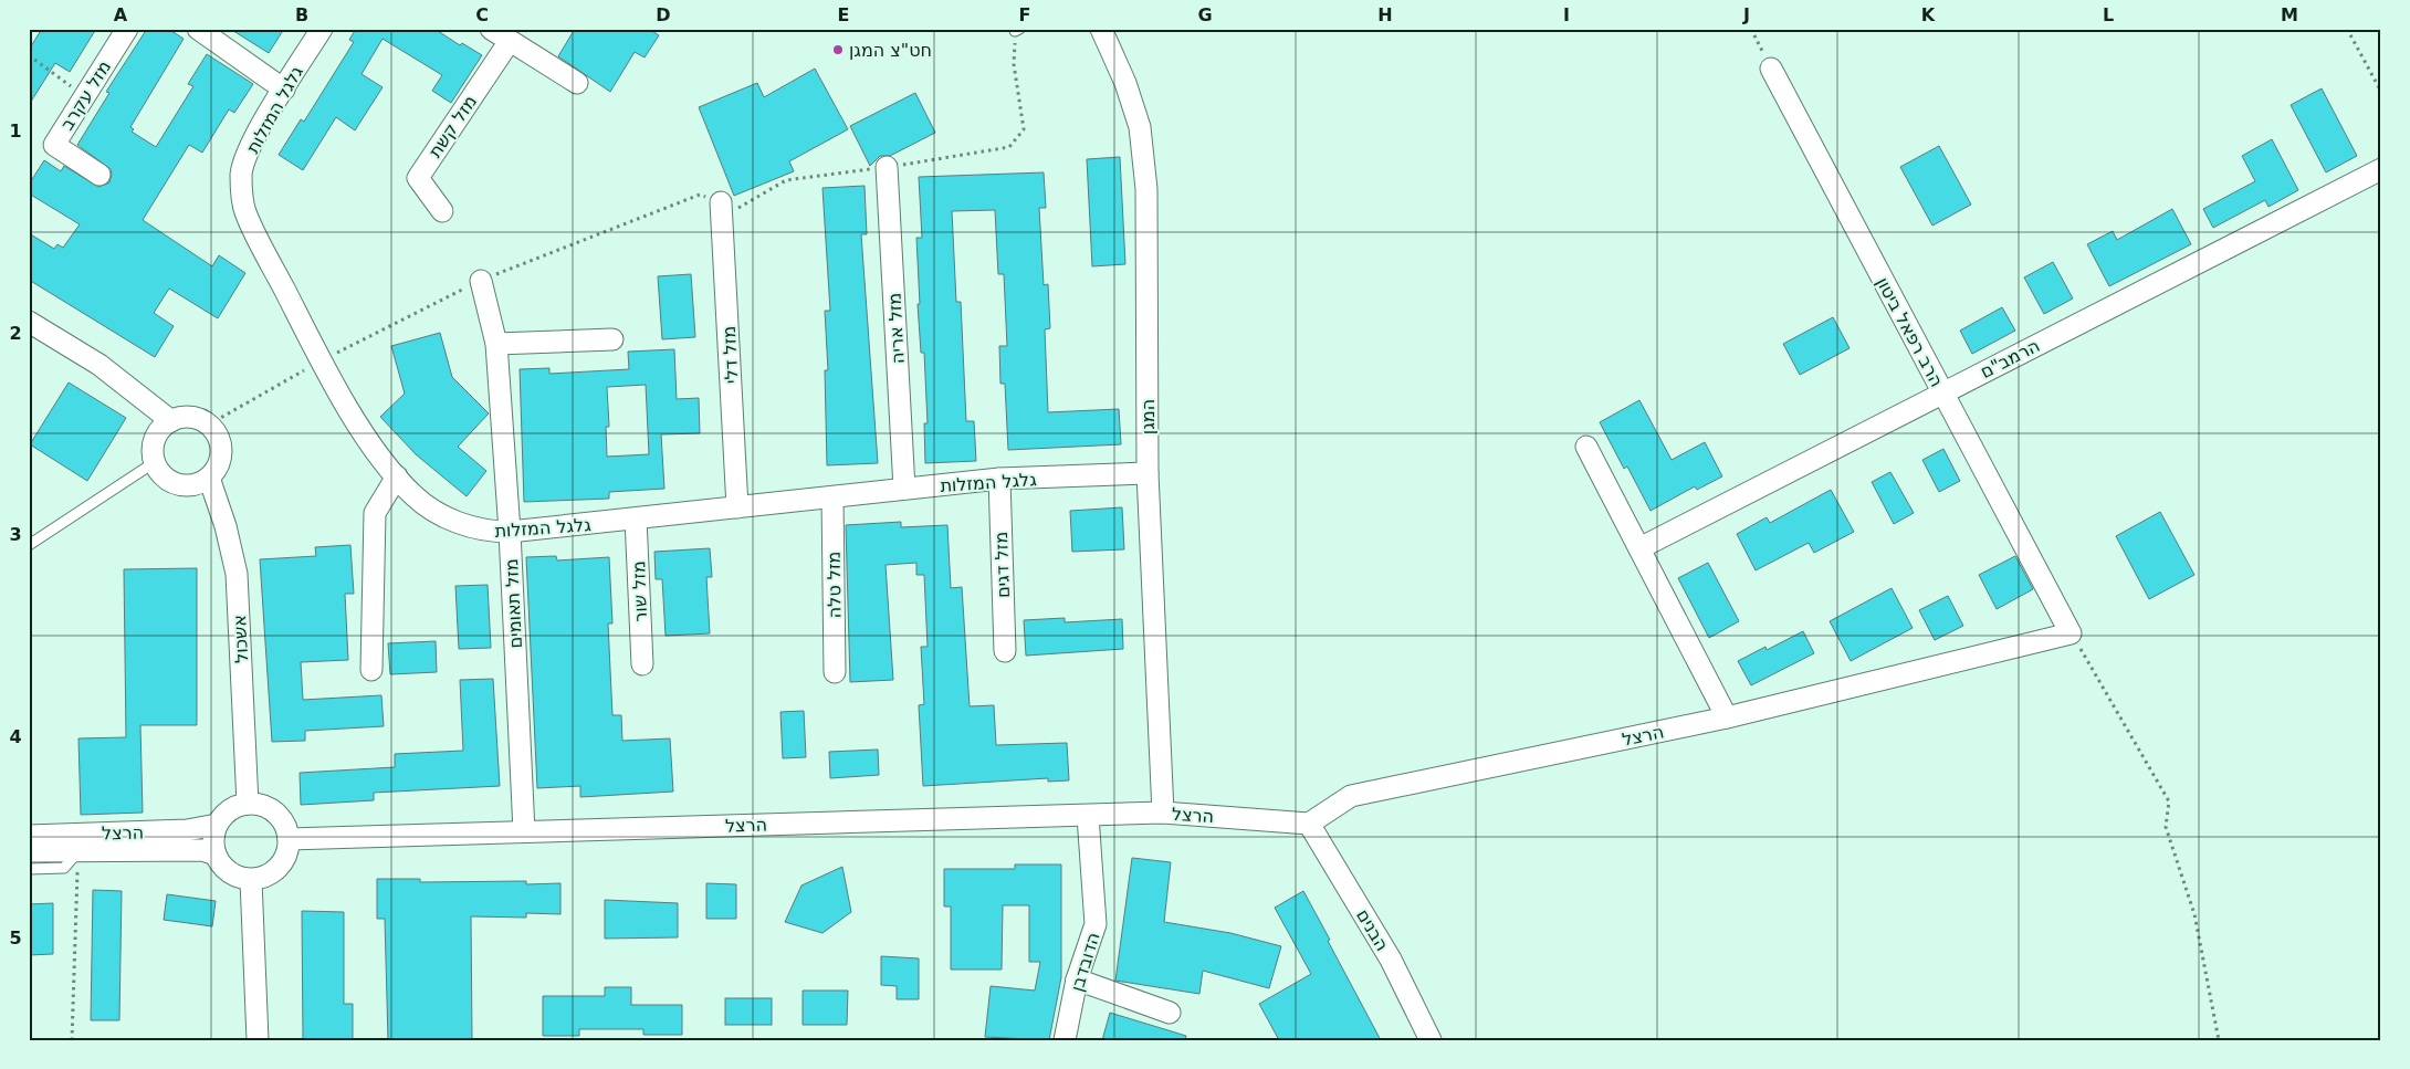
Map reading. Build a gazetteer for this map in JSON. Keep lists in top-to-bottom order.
{
  "streets": {
    "street": [
      "מזל עקרב",
      "גלגל המזלות",
      "מזל קשת",
      "מזל אריה",
      "הרב רפאל ביטון",
      "מזל דלי",
      "הרמב\"ם",
      "המגן",
      "מזל דגים",
      "מזל טלה",
      "מזל שור",
      "מזל תאומים",
      "אשכול",
      "הרצל",
      "הבנים",
      "הדובדבן"
    ]
  },
  "crossings": [
    ["גלגל המזלות", "מזל אריה"],
    ["גלגל המזלות", "מזל דלי"],
    ["גלגל המזלות", "המגן"],
    ["גלגל המזלות", "מזל דגים"],
    ["גלגל המזלות", "מזל טלה"],
    ["גלגל המזלות", "מזל שור"],
    ["גלגל המזלות", "מזל תאומים"],
    ["הרב רפאל ביטון", "הרמב\"ם"],
    ["הרב רפאל ביטון", "הרצל"],
    ["המגן", "הרצל"],
    ["מזל תאומים", "הרצל"],
    ["אשכול", "הרצל"],
    ["הרצל", "הבנים"],
    ["הרצל", "הדובדבן"]
  ],
  "places": ["חט\"צ המגן"],
  "grid": {
    "columns": [
      "A",
      "B",
      "C",
      "D",
      "E",
      "F",
      "G",
      "H",
      "I",
      "J",
      "K",
      "L",
      "M"
    ],
    "rows": [
      "1",
      "2",
      "3",
      "4",
      "5"
    ]
  }
}
